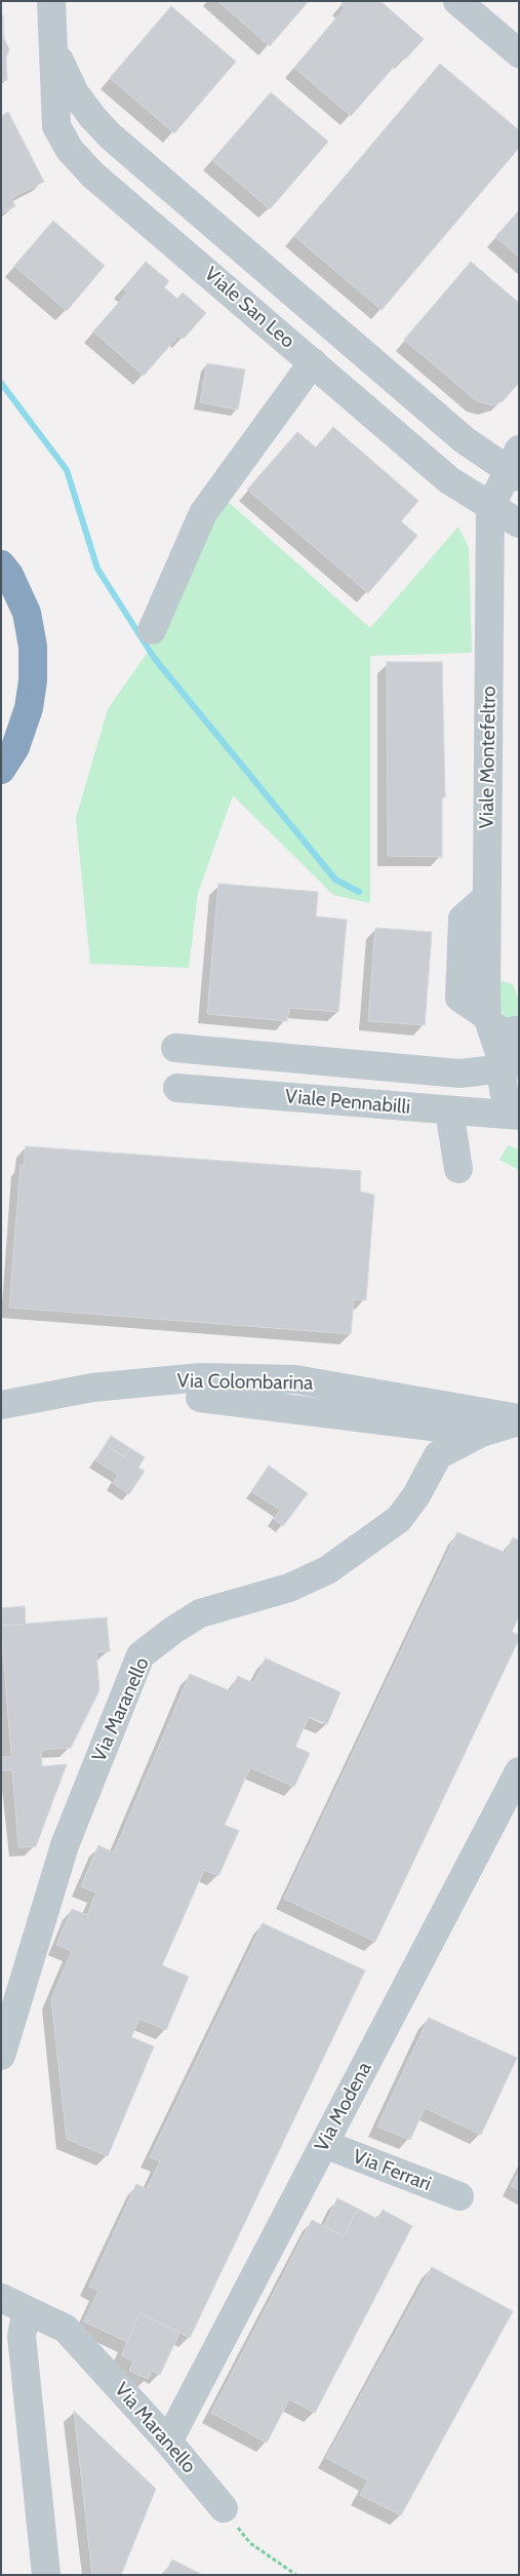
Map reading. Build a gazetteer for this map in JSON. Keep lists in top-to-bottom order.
{
  "streets": {
    "street": [
      "Viale San Leo",
      "Viale Montefeltro",
      "Viale Pennabilli",
      "Via Colombarina",
      "Via Maranello",
      "Via Modena",
      "Via Ferrari"
    ]
  },
  "crossings": [
    ["Viale San Leo", "Viale Montefeltro"],
    ["Viale Montefeltro", "Viale Pennabilli"],
    ["Via Colombarina", "Via Maranello"],
    ["Via Maranello", "Via Modena"],
    ["Via Modena", "Via Ferrari"]
  ]
}
